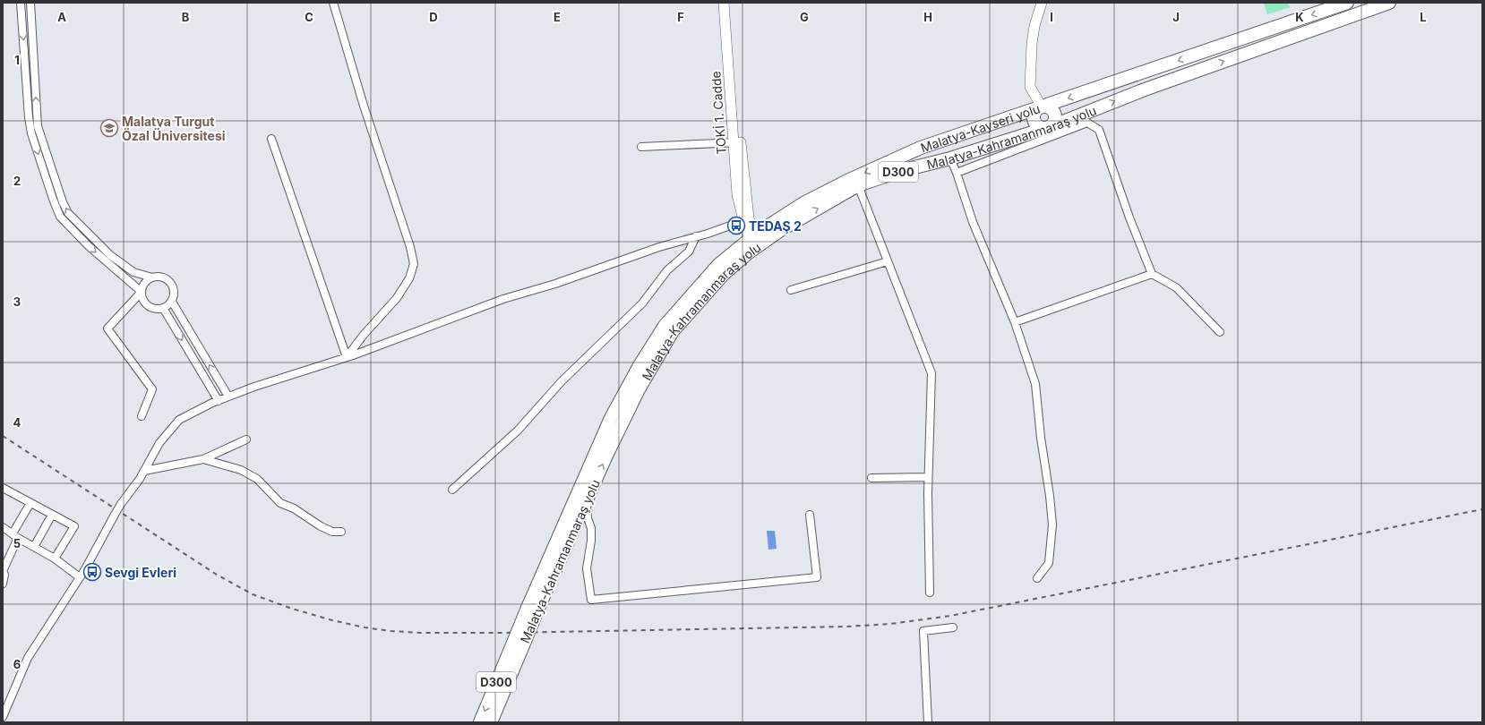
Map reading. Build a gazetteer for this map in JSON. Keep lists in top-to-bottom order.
{
  "streets": {
    "highway": ["Malatya-Kayseri yolu", "Malatya-Kahramanmaraş yolu", "D300"],
    "main road": ["TOKİ 1. Cadde"]
  },
  "crossings": [
    ["Malatya-Kayseri yolu", "Malatya-Kahramanmaraş yolu"]
  ],
  "one_way": ["Malatya-Kayseri yolu", "Malatya-Kahramanmaraş yolu"],
  "places": {
    "school or university": ["Malatya Turgut Özal Üniversitesi"],
    "bus stop": ["TEDAŞ 2", "Sevgi Evleri"]
  },
  "grid": {
    "columns": [
      "A",
      "B",
      "C",
      "D",
      "E",
      "F",
      "G",
      "H",
      "I",
      "J",
      "K",
      "L"
    ],
    "rows": [
      "1",
      "2",
      "3",
      "4",
      "5",
      "6"
    ]
  }
}
